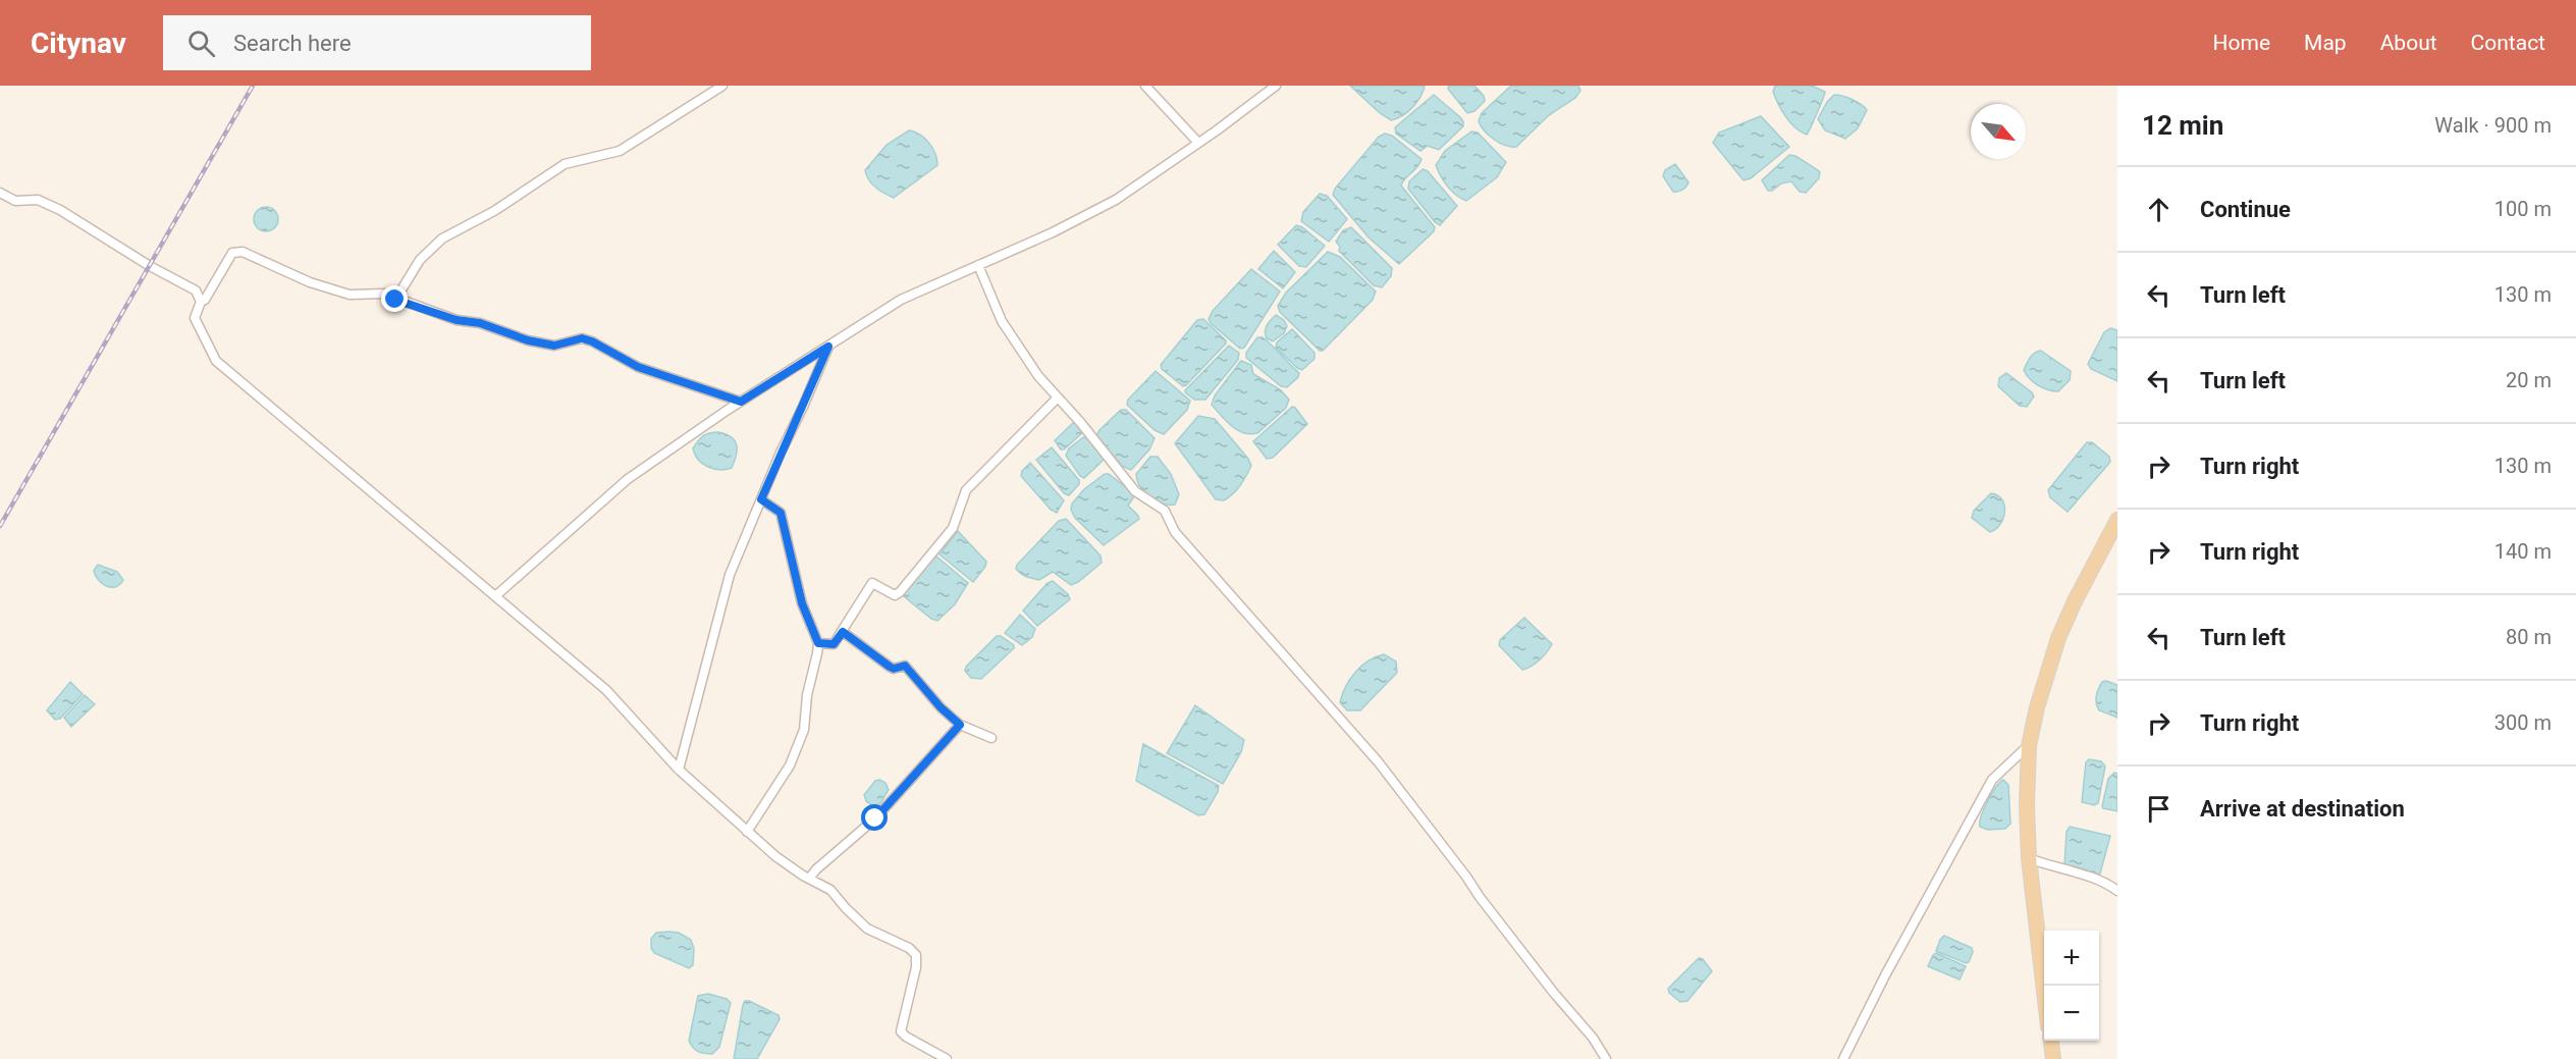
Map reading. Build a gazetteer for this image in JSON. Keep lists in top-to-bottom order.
{
  "north": "bottom right",
  "page": {
    "header": "Citynav",
    "search": "Search here",
    "nav": [
      "Home",
      "Map",
      "About",
      "Contact"
    ],
    "heading": ["12 min", "Walk · 900 m"],
    "list": [
      ["Continue", "100 m"],
      ["Turn left", "130 m"],
      ["Turn left", "20 m"],
      ["Turn right", "130 m"],
      ["Turn right", "140 m"],
      ["Turn left", "80 m"],
      ["Turn right", "300 m"],
      "Arrive at destination"
    ],
    "map_buttons": ["+", "−"]
  }
}
